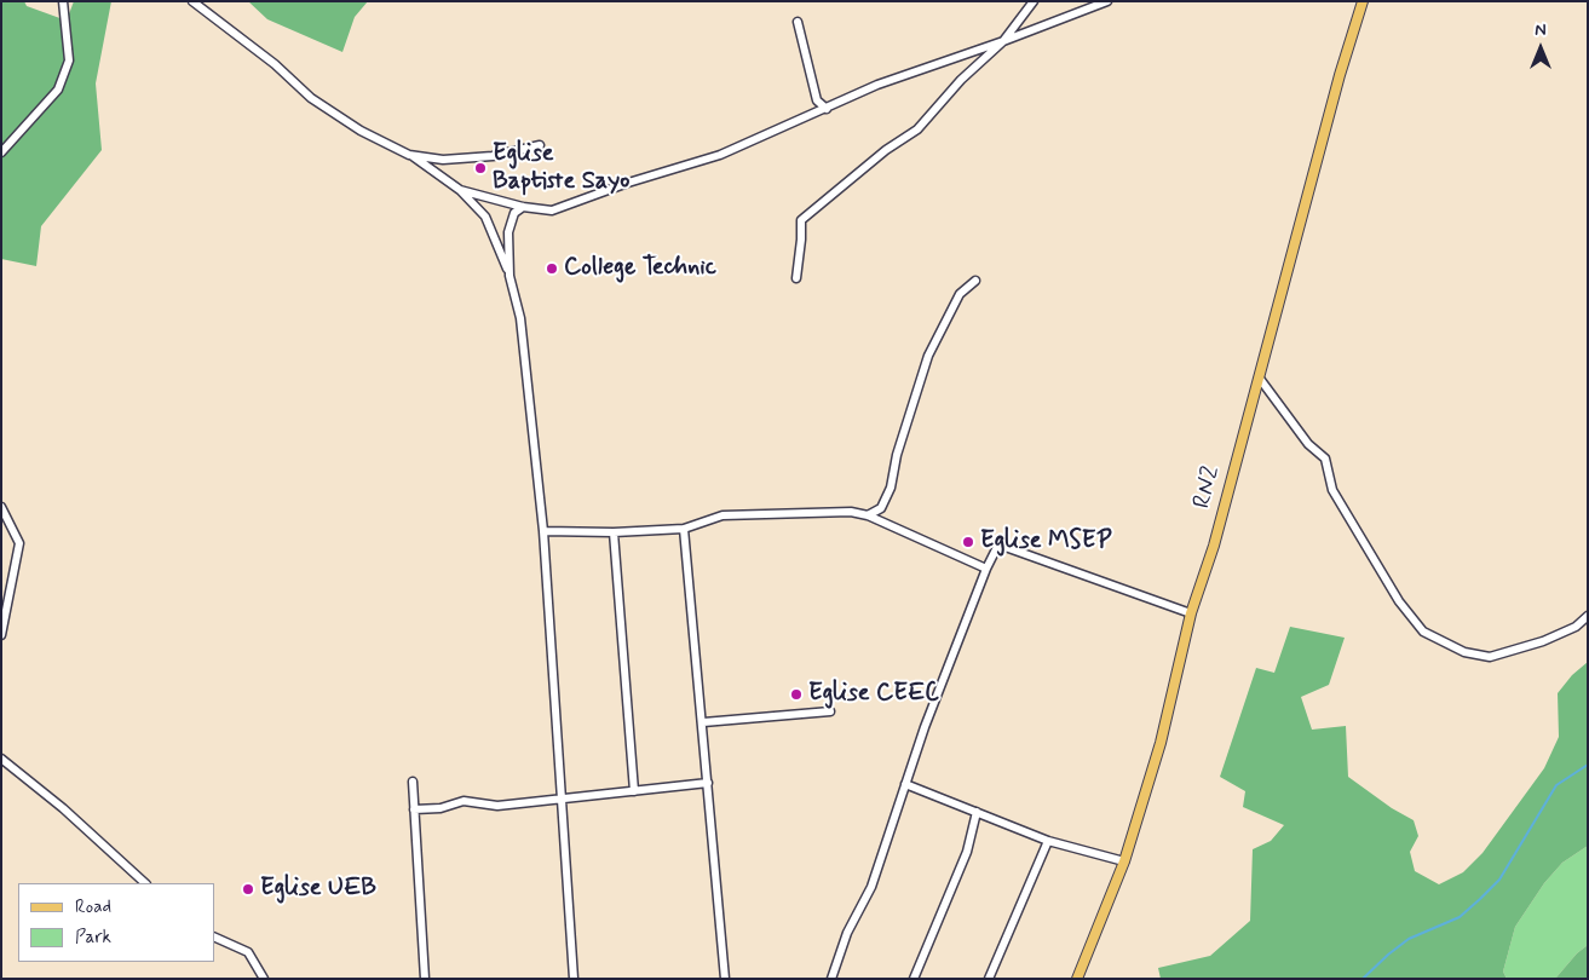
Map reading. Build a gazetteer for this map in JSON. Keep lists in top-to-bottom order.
{
  "streets": {
    "main road": ["RN2"]
  },
  "places": [
    "Eglise Baptiste Sayo",
    "College Technic",
    "Eglise MSEP",
    "Eglise CEEC",
    "Eglise UEB"
  ],
  "legend": ["Road", "Park"],
  "north": "top"
}
